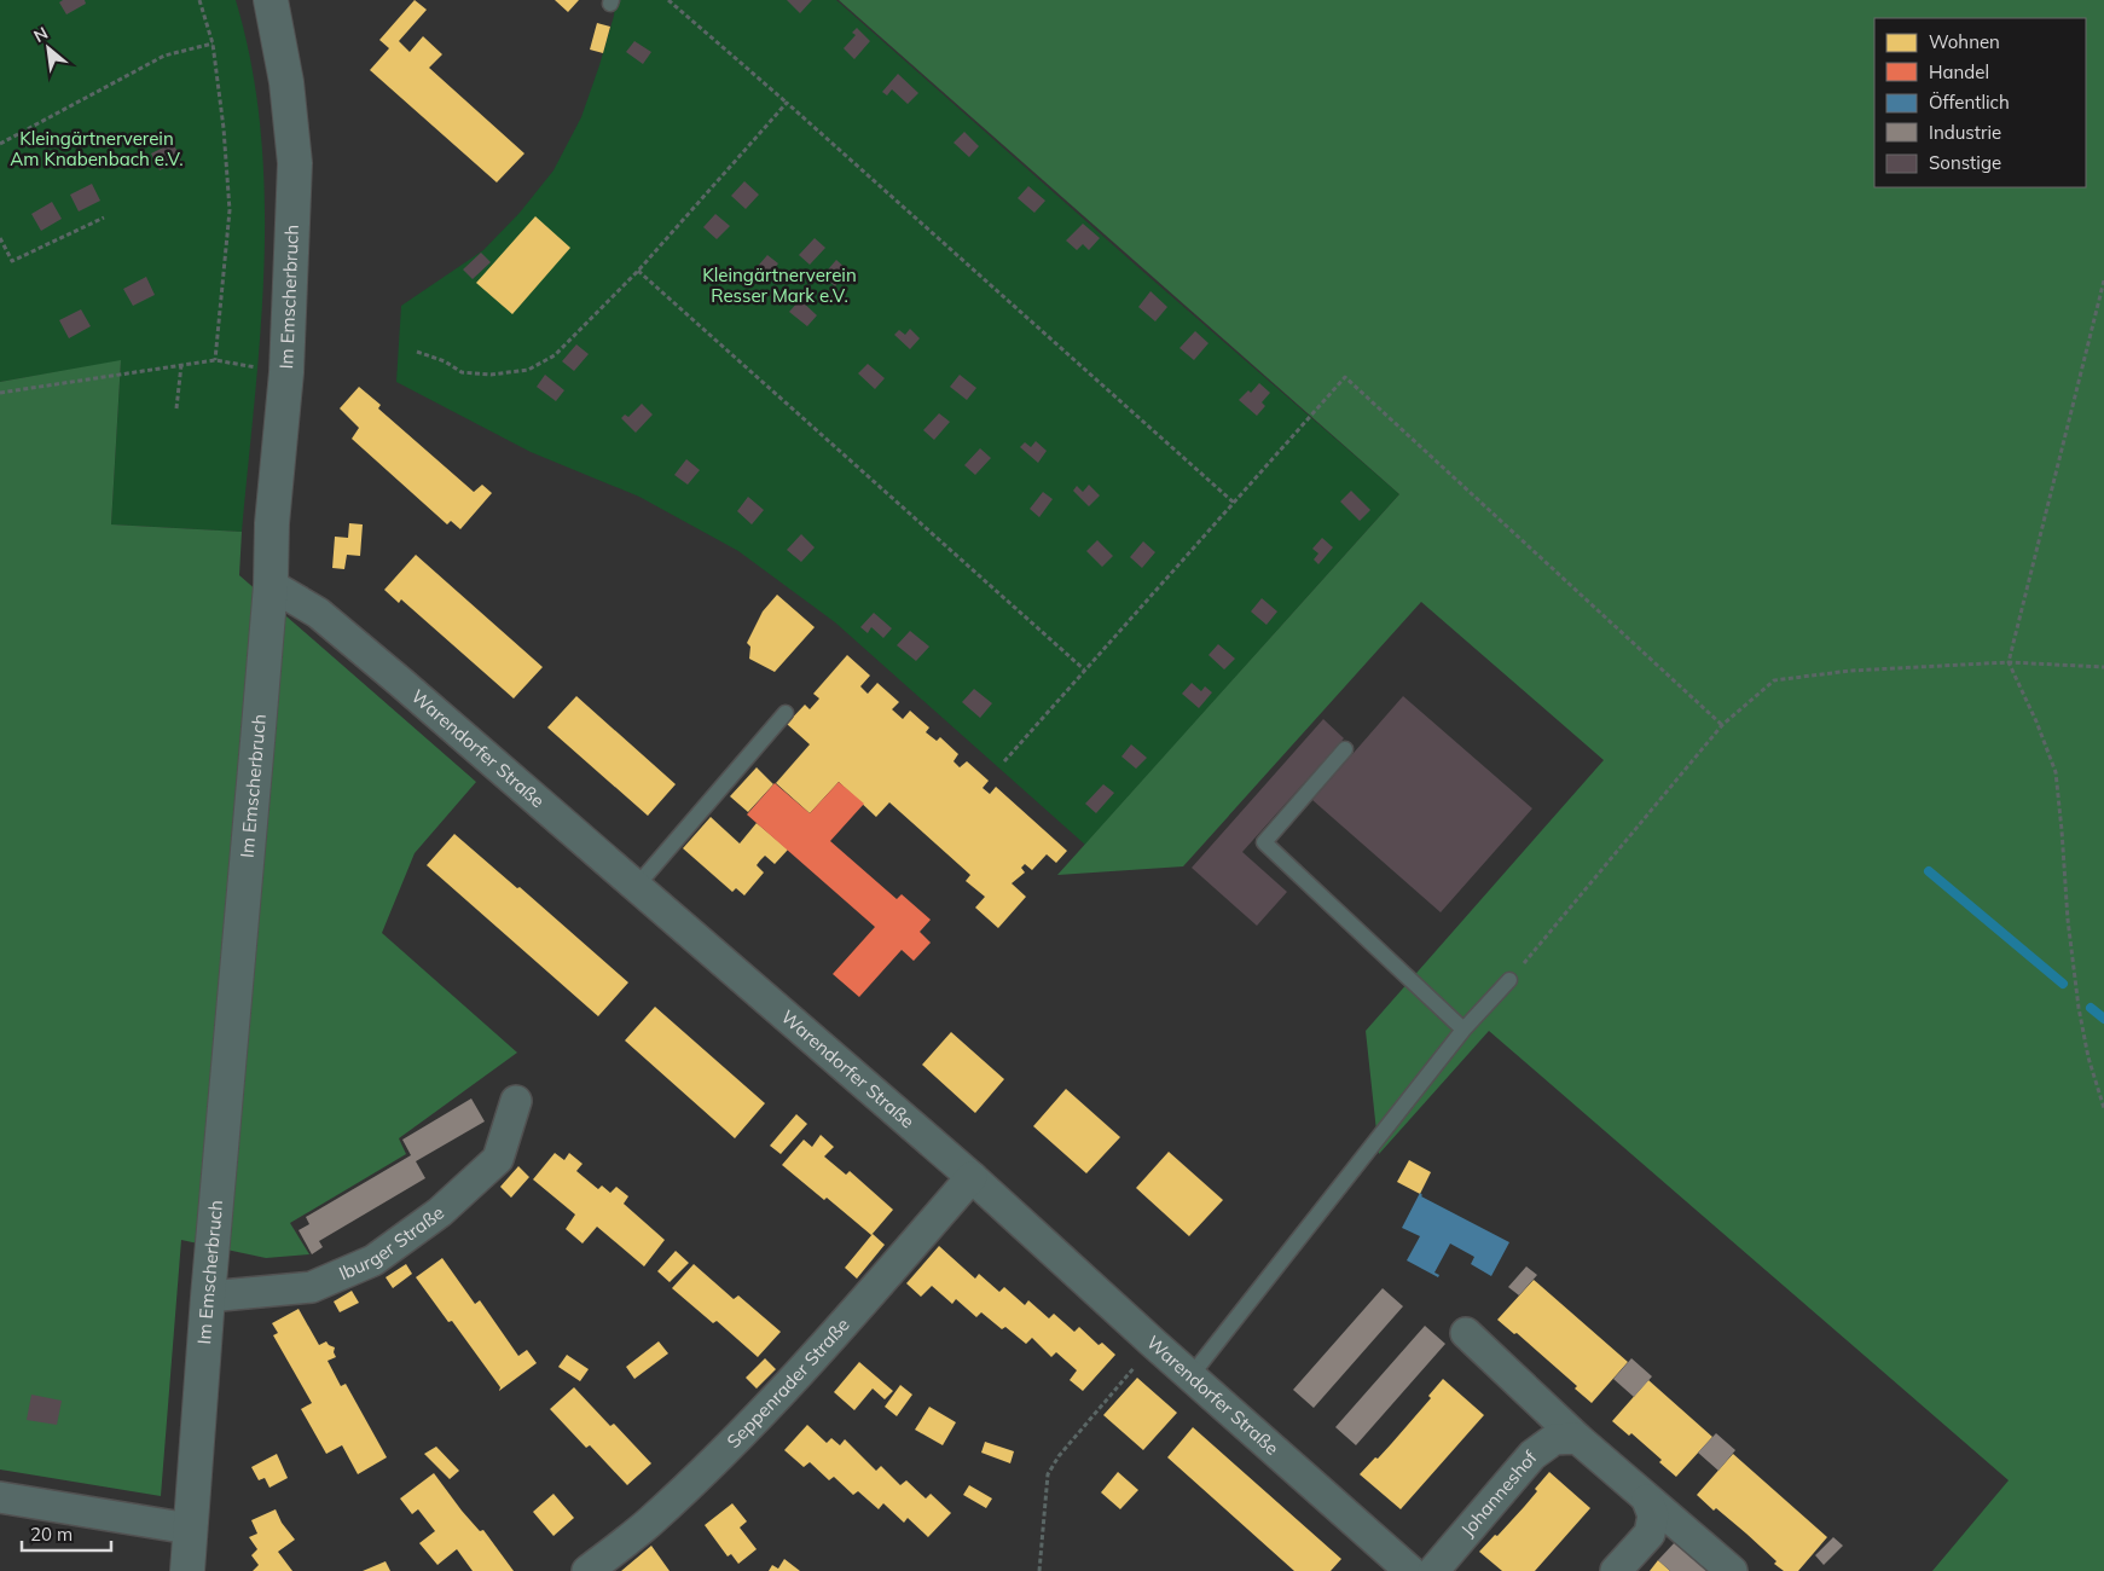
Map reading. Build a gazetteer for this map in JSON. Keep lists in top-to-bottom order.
{
  "streets": {
    "street": [
      "Im Emscherbruch",
      "Warendorfer Straße",
      "Iburger Straße",
      "Seppenrader Straße",
      "Johanneshof"
    ]
  },
  "crossings": [
    ["Im Emscherbruch", "Warendorfer Straße"],
    ["Im Emscherbruch", "Iburger Straße"],
    ["Warendorfer Straße", "Seppenrader Straße"]
  ],
  "parks": ["Kleingärtnerverein Am Knabenbach e.V.", "Kleingärtnerverein Resser Mark e.V."],
  "legend": [
    "Wohnen",
    "Handel",
    "Öffentlich",
    "Industrie",
    "Sonstige"
  ],
  "scale_bar": "20 m",
  "north": "top left"
}
